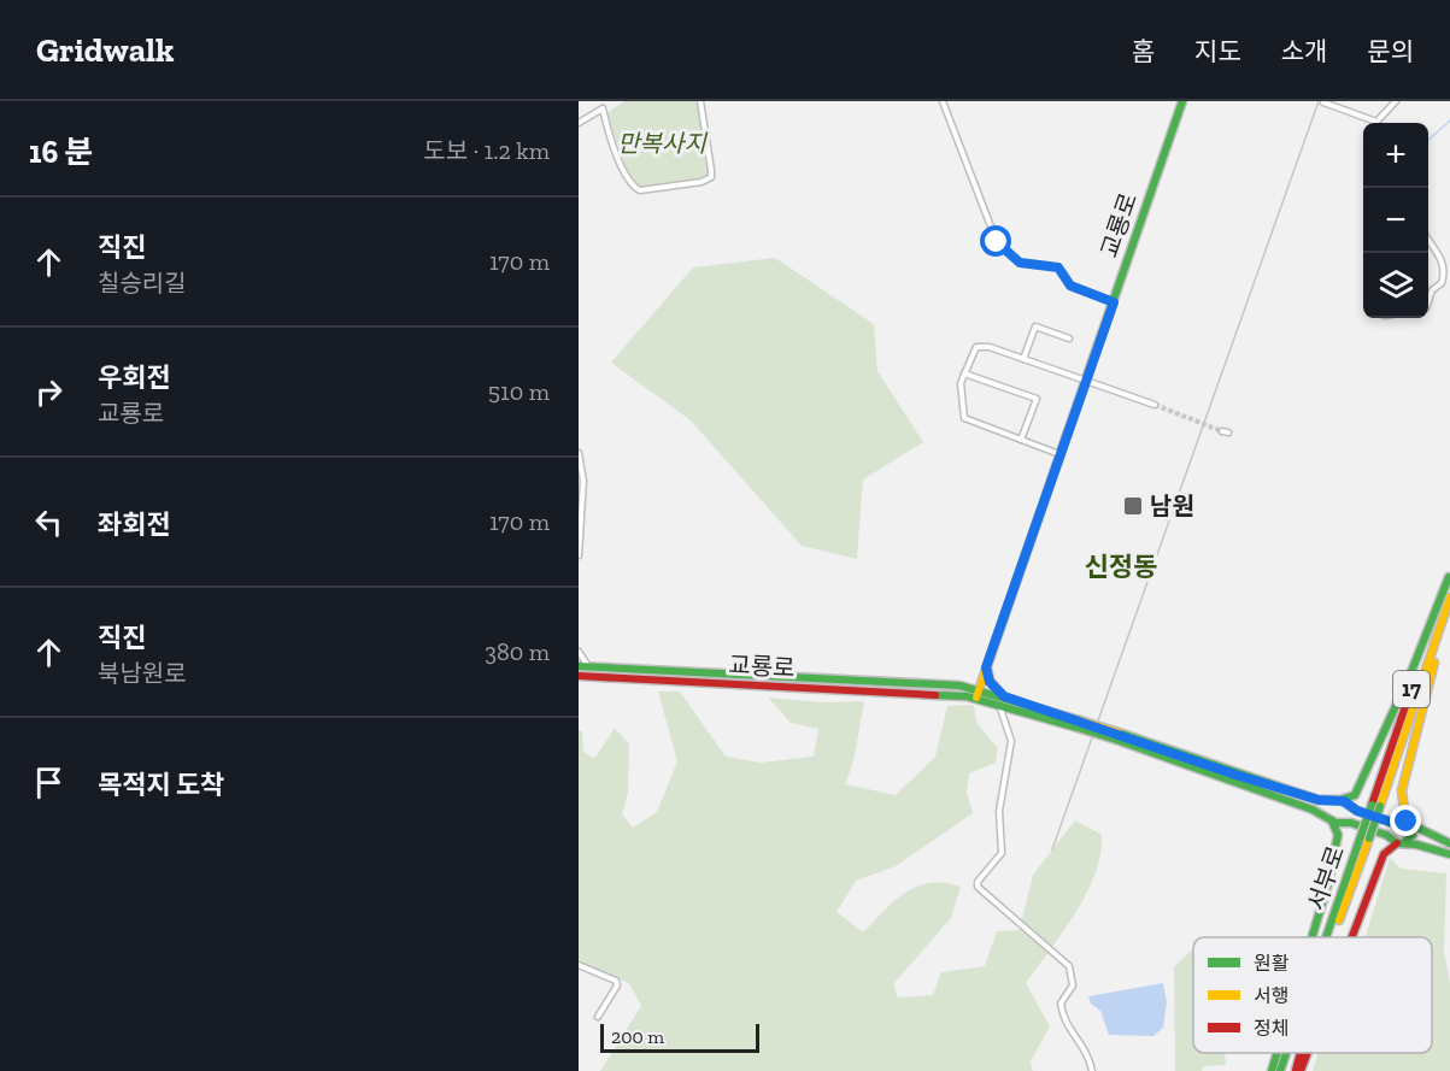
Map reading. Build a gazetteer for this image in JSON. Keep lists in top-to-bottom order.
{
  "streets": {
    "main road": ["교룡로", "17", "서부로"]
  },
  "districts": ["신정동"],
  "parks": ["만복사지"],
  "places": {
    "transit": ["남원"]
  },
  "legend": ["원활", "서행", "정체"],
  "scale_bar": "200 m",
  "page": {
    "header": "Gridwalk",
    "nav": [
      "홈",
      "지도",
      "소개",
      "문의"
    ],
    "heading": ["16 분", "도보 · 1.2 km"],
    "map_buttons": ["+", "−"],
    "list": [
      ["직진", "칠승리길", "170 m"],
      ["우회전", "교룡로", "510 m"],
      ["좌회전", "170 m"],
      ["직진", "북남원로", "380 m"],
      "목적지 도착"
    ],
    "scale": "200 m"
  }
}
